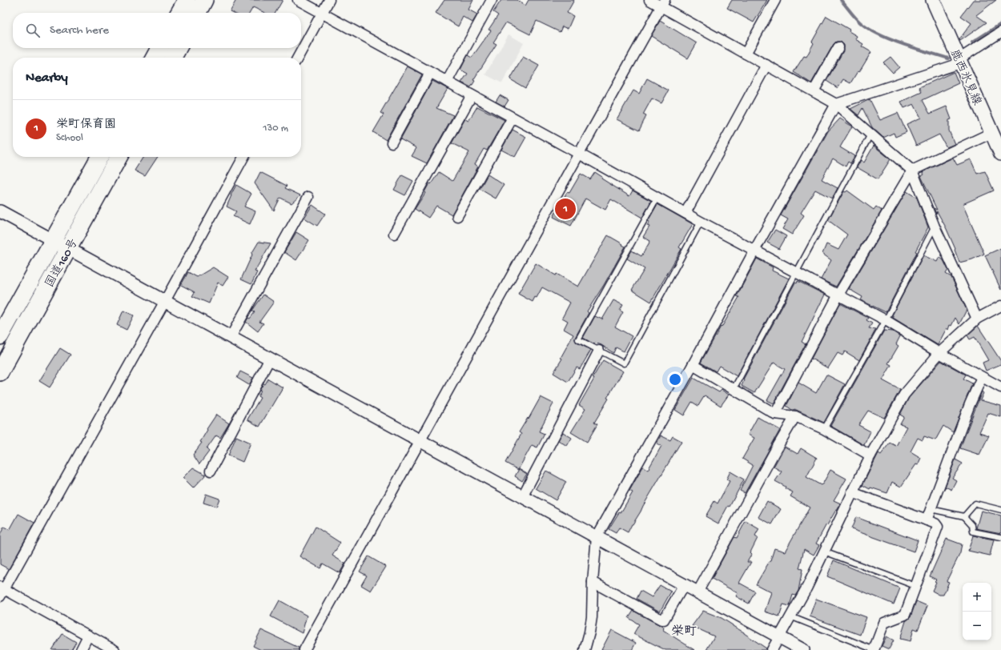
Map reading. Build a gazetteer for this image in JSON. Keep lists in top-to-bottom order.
{
  "streets": {
    "highway": ["国道160号"],
    "main road": ["鹿西氷見線"]
  },
  "districts": ["栄町"],
  "page": {
    "search": "Search here",
    "heading": "Nearby",
    "list": [
      {
        "mark": "1",
        "name": "栄町保育園",
        "note": "School",
        "value": "130 m"
      }
    ],
    "pins": "1",
    "map_buttons": ["+", "−"]
  }
}
